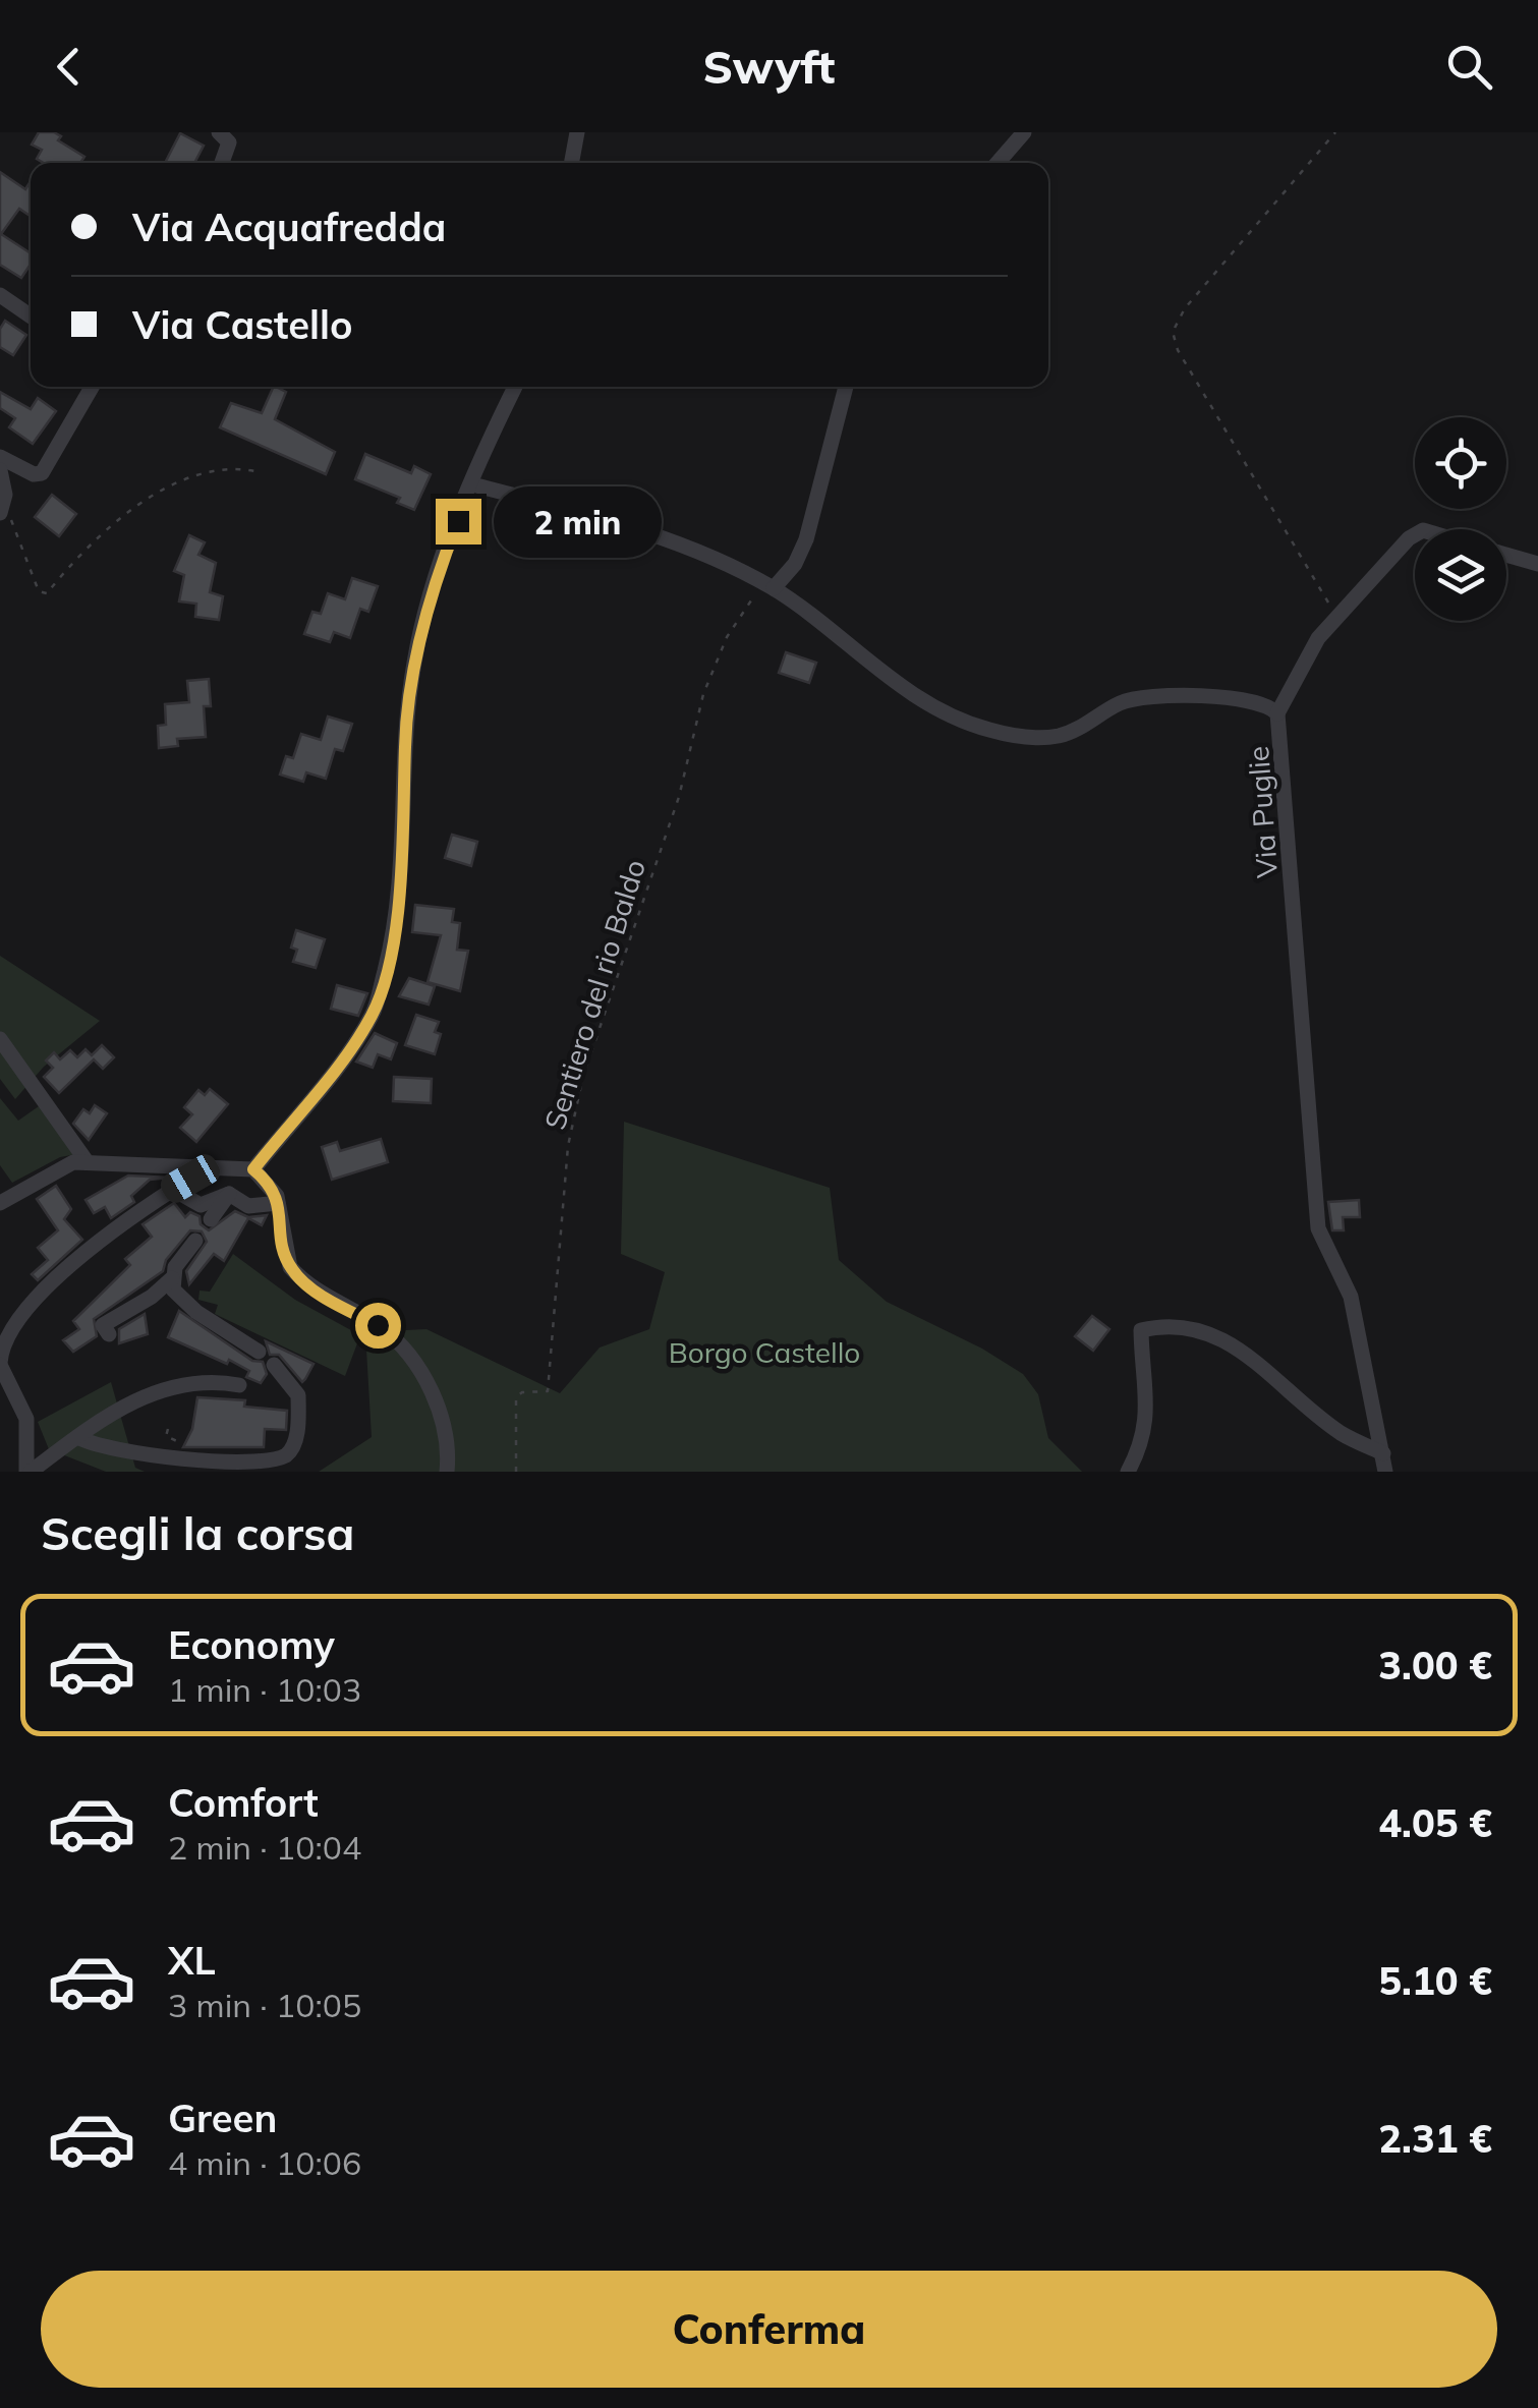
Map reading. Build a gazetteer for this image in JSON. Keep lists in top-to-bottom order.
{
  "streets": {
    "street": ["Via Puglie"],
    "path": ["Sentiero del rio Baldo"]
  },
  "crossings": [
    ["Via Puglie", "Sentiero del rio Baldo"]
  ],
  "parks": ["Borgo Castello"],
  "page": {
    "header": "Swyft",
    "banner": ["Via Acquafredda", "Via Castello"],
    "bubble": "2 min",
    "heading": "Scegli la corsa",
    "list": [
      {
        "name": "Economy",
        "note": "1 min · 10:03",
        "value": "3.00 €"
      },
      {
        "name": "Comfort",
        "note": "2 min · 10:04",
        "value": "4.05 €"
      },
      {
        "name": "XL",
        "note": "3 min · 10:05",
        "value": "5.10 €"
      },
      {
        "name": "Green",
        "note": "4 min · 10:06",
        "value": "2.31 €"
      }
    ],
    "buttons": "Conferma"
  }
}
